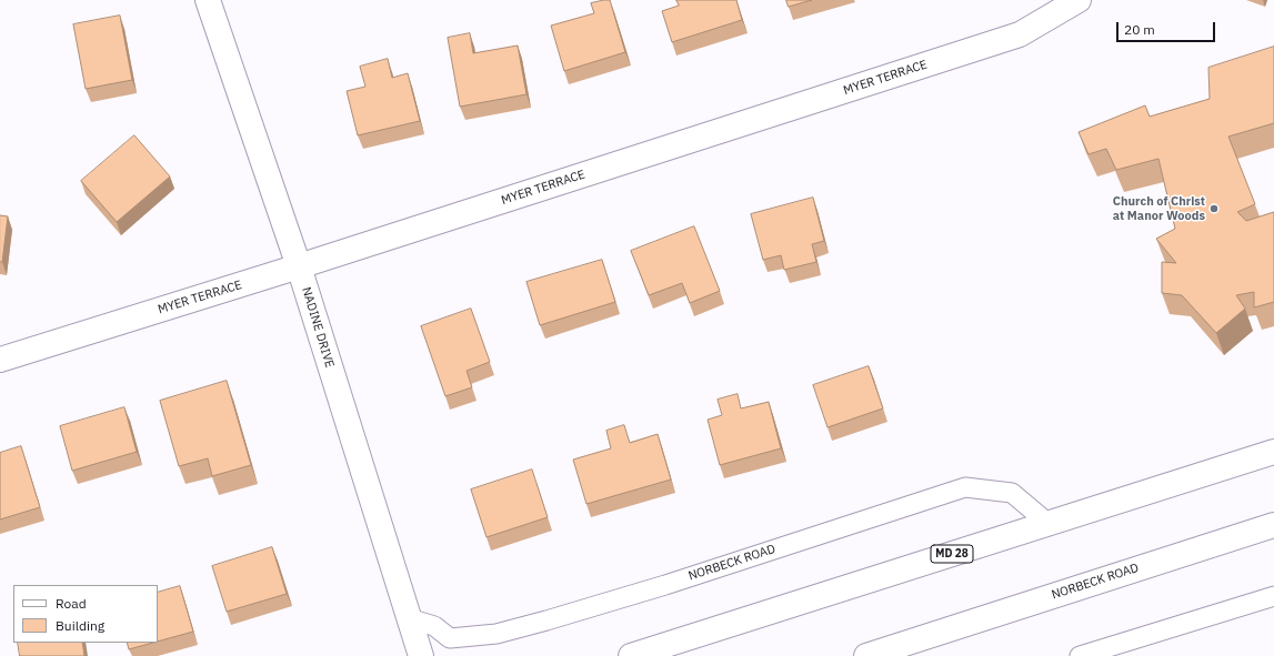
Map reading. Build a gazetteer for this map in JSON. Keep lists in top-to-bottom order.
{
  "streets": {
    "street": [
      "MYER TERRACE",
      "NADINE DRIVE",
      "MD 28",
      "NORBECK ROAD"
    ]
  },
  "crossings": [
    ["MYER TERRACE", "NADINE DRIVE"],
    ["NADINE DRIVE", "NORBECK ROAD"],
    ["MD 28", "NORBECK ROAD"]
  ],
  "places": ["Church of Christ at Manor Woods"],
  "legend": ["Road", "Building"],
  "scale_bar": "20 m"
}
